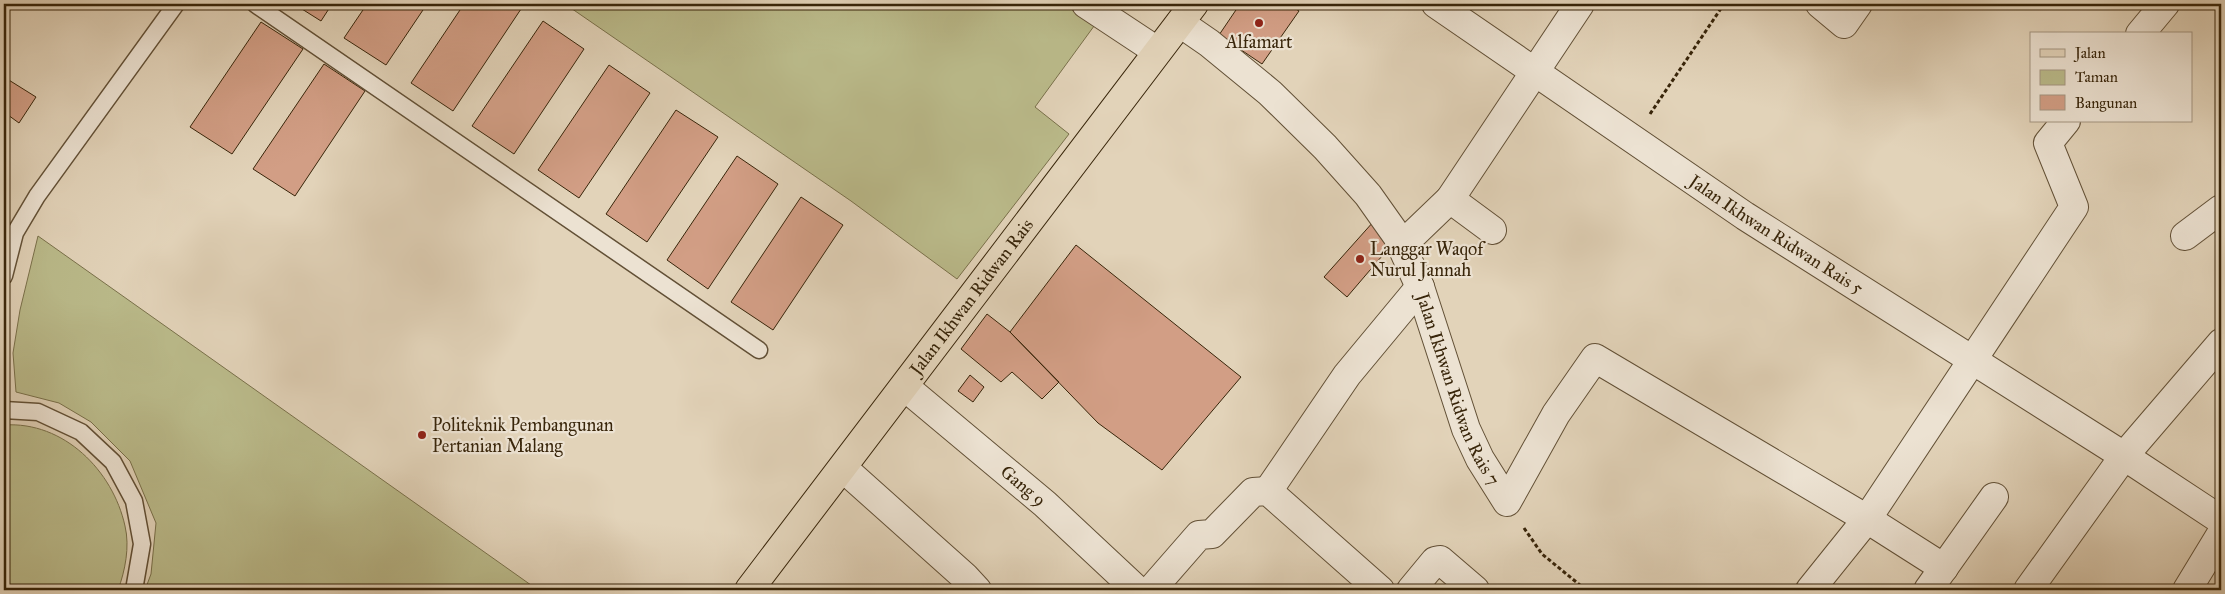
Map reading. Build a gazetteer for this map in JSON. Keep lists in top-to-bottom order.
{
  "streets": {
    "main road": ["Jalan Ikhwan Ridwan Rais"],
    "street": ["Jalan Ikhwan Ridwan Rais 5", "Jalan Ikhwan Ridwan Rais 7", "Gang 9"]
  },
  "crossings": [
    ["Jalan Ikhwan Ridwan Rais", "Jalan Ikhwan Ridwan Rais 7"],
    ["Jalan Ikhwan Ridwan Rais", "Gang 9"]
  ],
  "places": ["Alfamart", "Langgar Waqof Nurul Jannah", "Politeknik Pembangunan Pertanian Malang"],
  "legend": ["Jalan", "Taman", "Bangunan"]
}
